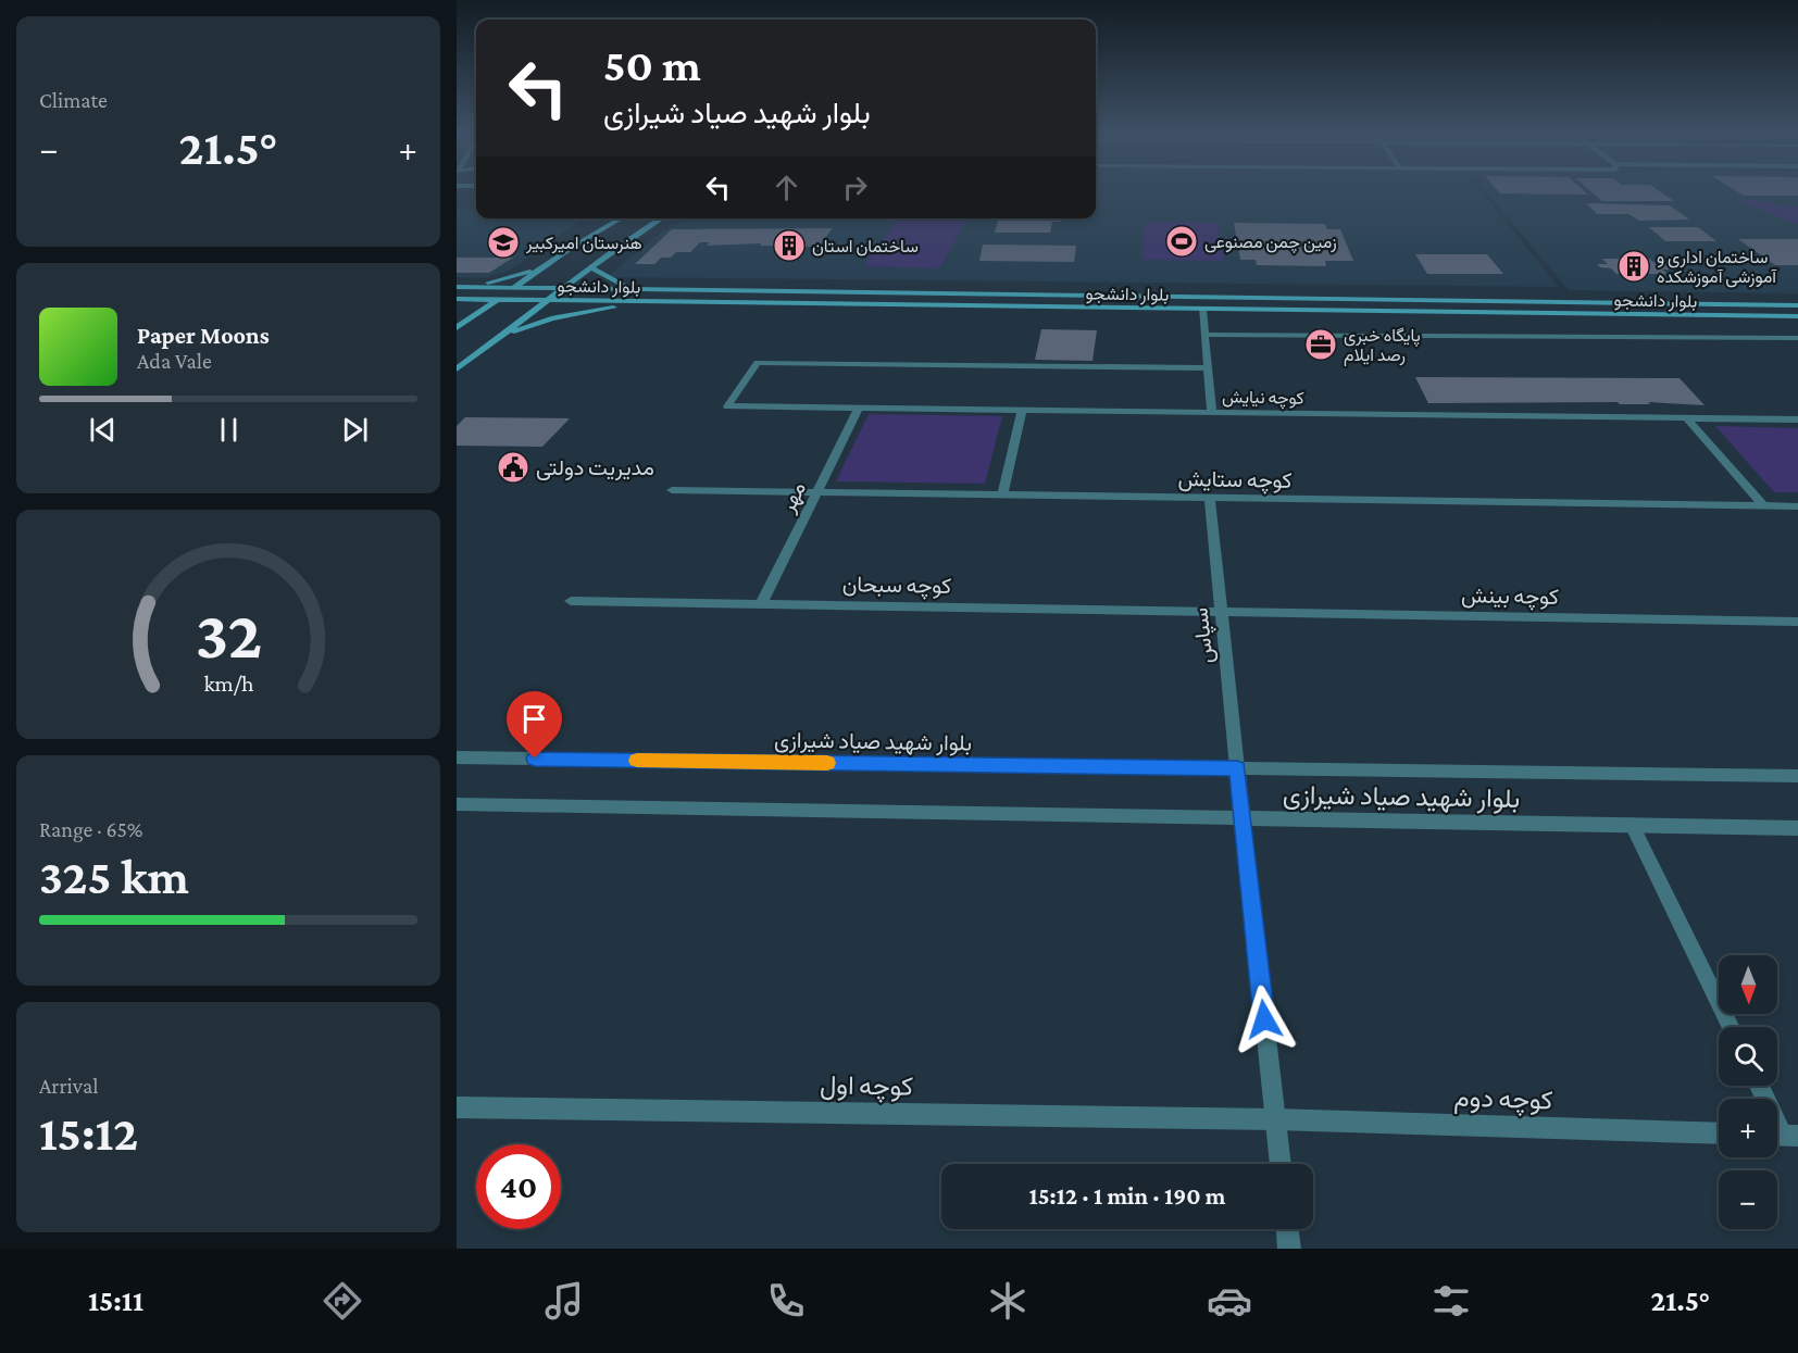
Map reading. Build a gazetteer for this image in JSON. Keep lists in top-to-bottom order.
{
  "streets": {
    "main road": ["بلوار دانشجو"],
    "street": [
      "كوچه نيايش",
      "کوچه ستایش",
      "مهر",
      "کوچه سبحان",
      "کوچه بینش",
      "سپاس",
      "بلوار شهید صیاد شیرازی",
      "کوچه اول",
      "کوچه دوم"
    ]
  },
  "crossings": [
    ["كوچه نيايش", "مهر"],
    ["کوچه ستایش", "مهر"],
    ["کوچه ستایش", "سپاس"],
    ["مهر", "کوچه سبحان"],
    ["کوچه سبحان", "کوچه بینش"],
    ["کوچه سبحان", "سپاس"],
    ["کوچه بینش", "سپاس"],
    ["سپاس", "بلوار شهید صیاد شیرازی"],
    ["سپاس", "کوچه اول"],
    ["سپاس", "کوچه دوم"],
    ["کوچه اول", "کوچه دوم"]
  ],
  "places": {
    "sports": ["زمین چمن مصنوعی"],
    "school or university": ["هنرستان امیرکبیر"],
    "building": ["ساختمان استان", "ساختمان اداری و آموزشی آموزشکده"],
    "office": ["پایگاه خبری رصد ایلام"],
    "public building": ["مدیریت دولتی"]
  },
  "north": "bottom",
  "page": {
    "tile": [
      "Climate",
      ["Range · 65%", "325 km"],
      ["Arrival", "15:12"]
    ],
    "turn": ["50 m", "بلوار شهید صیاد شیرازی"],
    "heat": ["−", "21.5°", "+"],
    "song": ["Paper Moons", "Ada Vale"],
    "map_buttons": ["+", "−"],
    "limit": "40",
    "trip": "15:12 · 1 min · 190 m",
    "tabs": ["15:11", "21.5°"],
    "gauge": ["32", "km/h"]
  }
}
